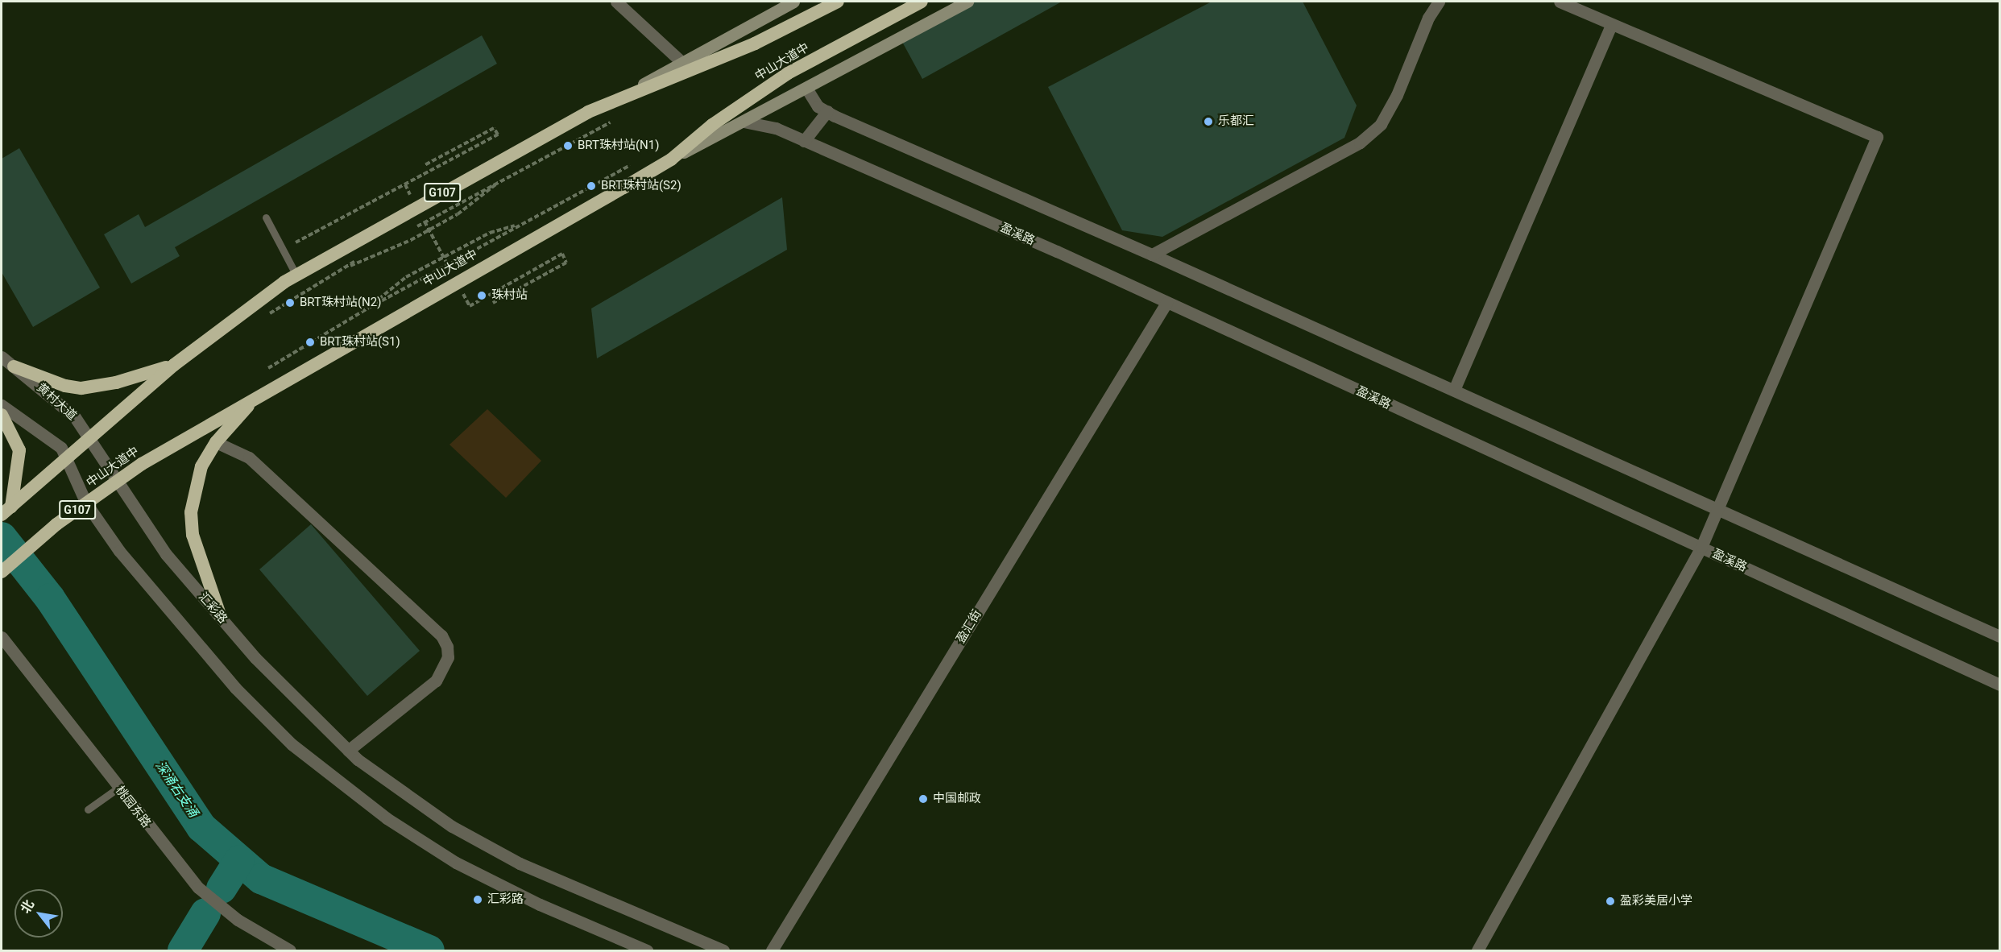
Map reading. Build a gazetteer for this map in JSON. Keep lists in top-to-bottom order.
{
  "streets": {
    "highway": ["中山大道中", "G107"],
    "street": [
      "盈溪路",
      "黄村大道",
      "汇彩路",
      "盈汇街",
      "桃园东路"
    ]
  },
  "crossings": [
    ["中山大道中", "黄村大道"],
    ["中山大道中", "汇彩路"],
    ["盈溪路", "盈汇街"],
    ["黄村大道", "汇彩路"]
  ],
  "water": ["深涌右支涌"],
  "places": [
    "乐都汇",
    "BRT珠村站(N1)",
    "BRT珠村站(S2)",
    "珠村站",
    "BRT珠村站(N2)",
    "BRT珠村站(S1)",
    "中国邮政",
    "汇彩路",
    "盈彩美居小学"
  ],
  "north": "top left"
}
